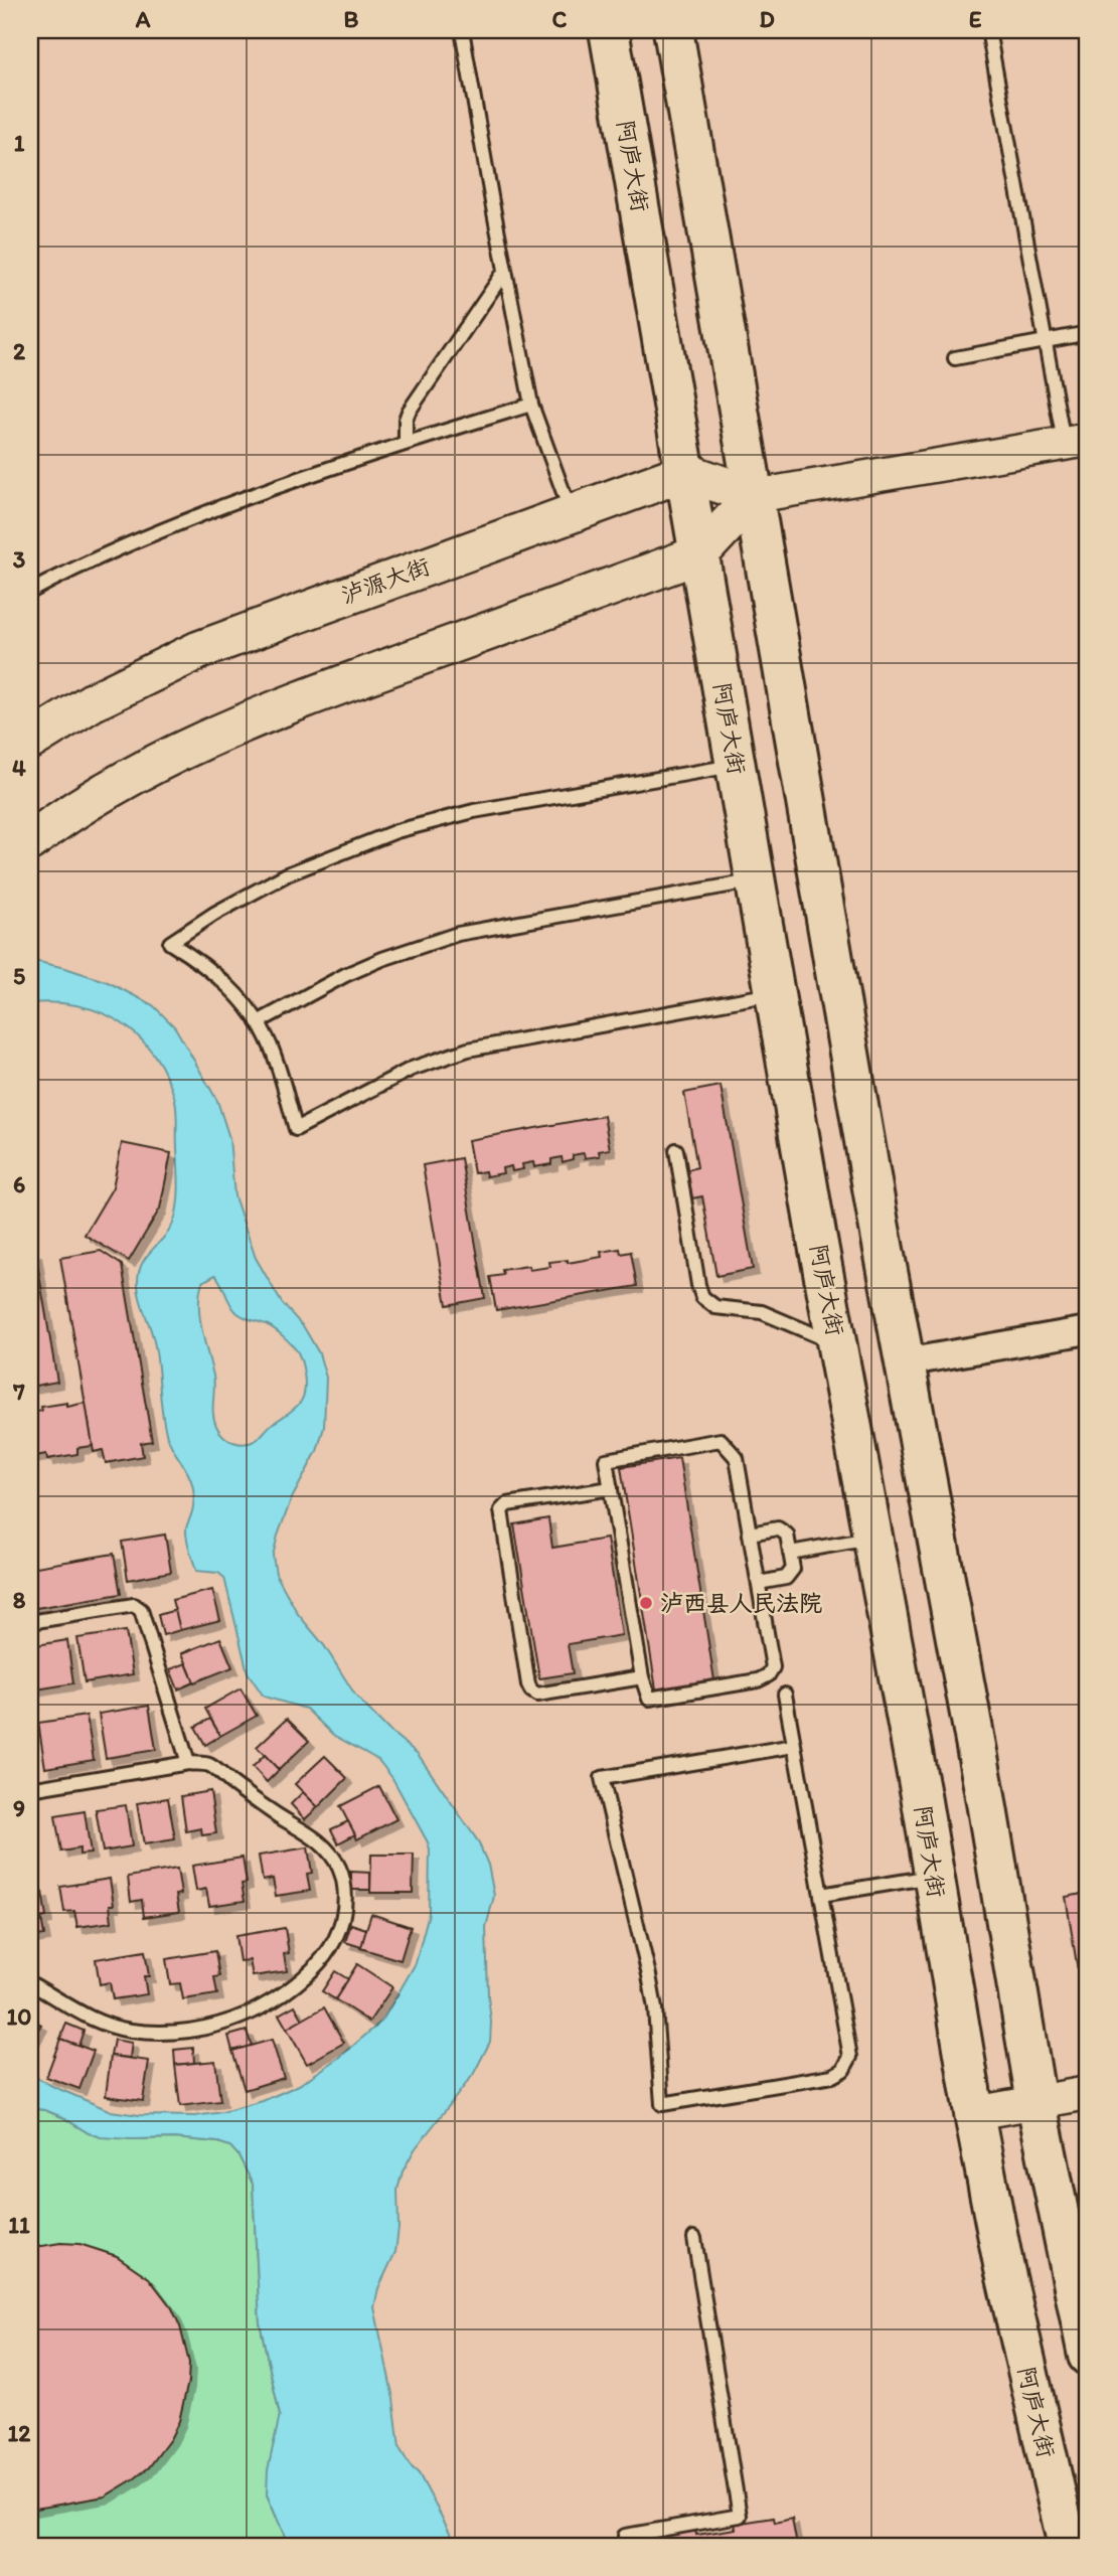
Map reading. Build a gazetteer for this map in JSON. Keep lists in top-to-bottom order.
{
  "streets": {
    "highway": ["阿庐大街"],
    "main road": ["泸源大街"]
  },
  "crossings": [
    ["阿庐大街", "泸源大街"]
  ],
  "places": ["泸西县人民法院"],
  "grid": {
    "columns": [
      "A",
      "B",
      "C",
      "D",
      "E"
    ],
    "rows": [
      "1",
      "2",
      "3",
      "4",
      "5",
      "6",
      "7",
      "8",
      "9",
      "10",
      "11",
      "12"
    ]
  }
}
